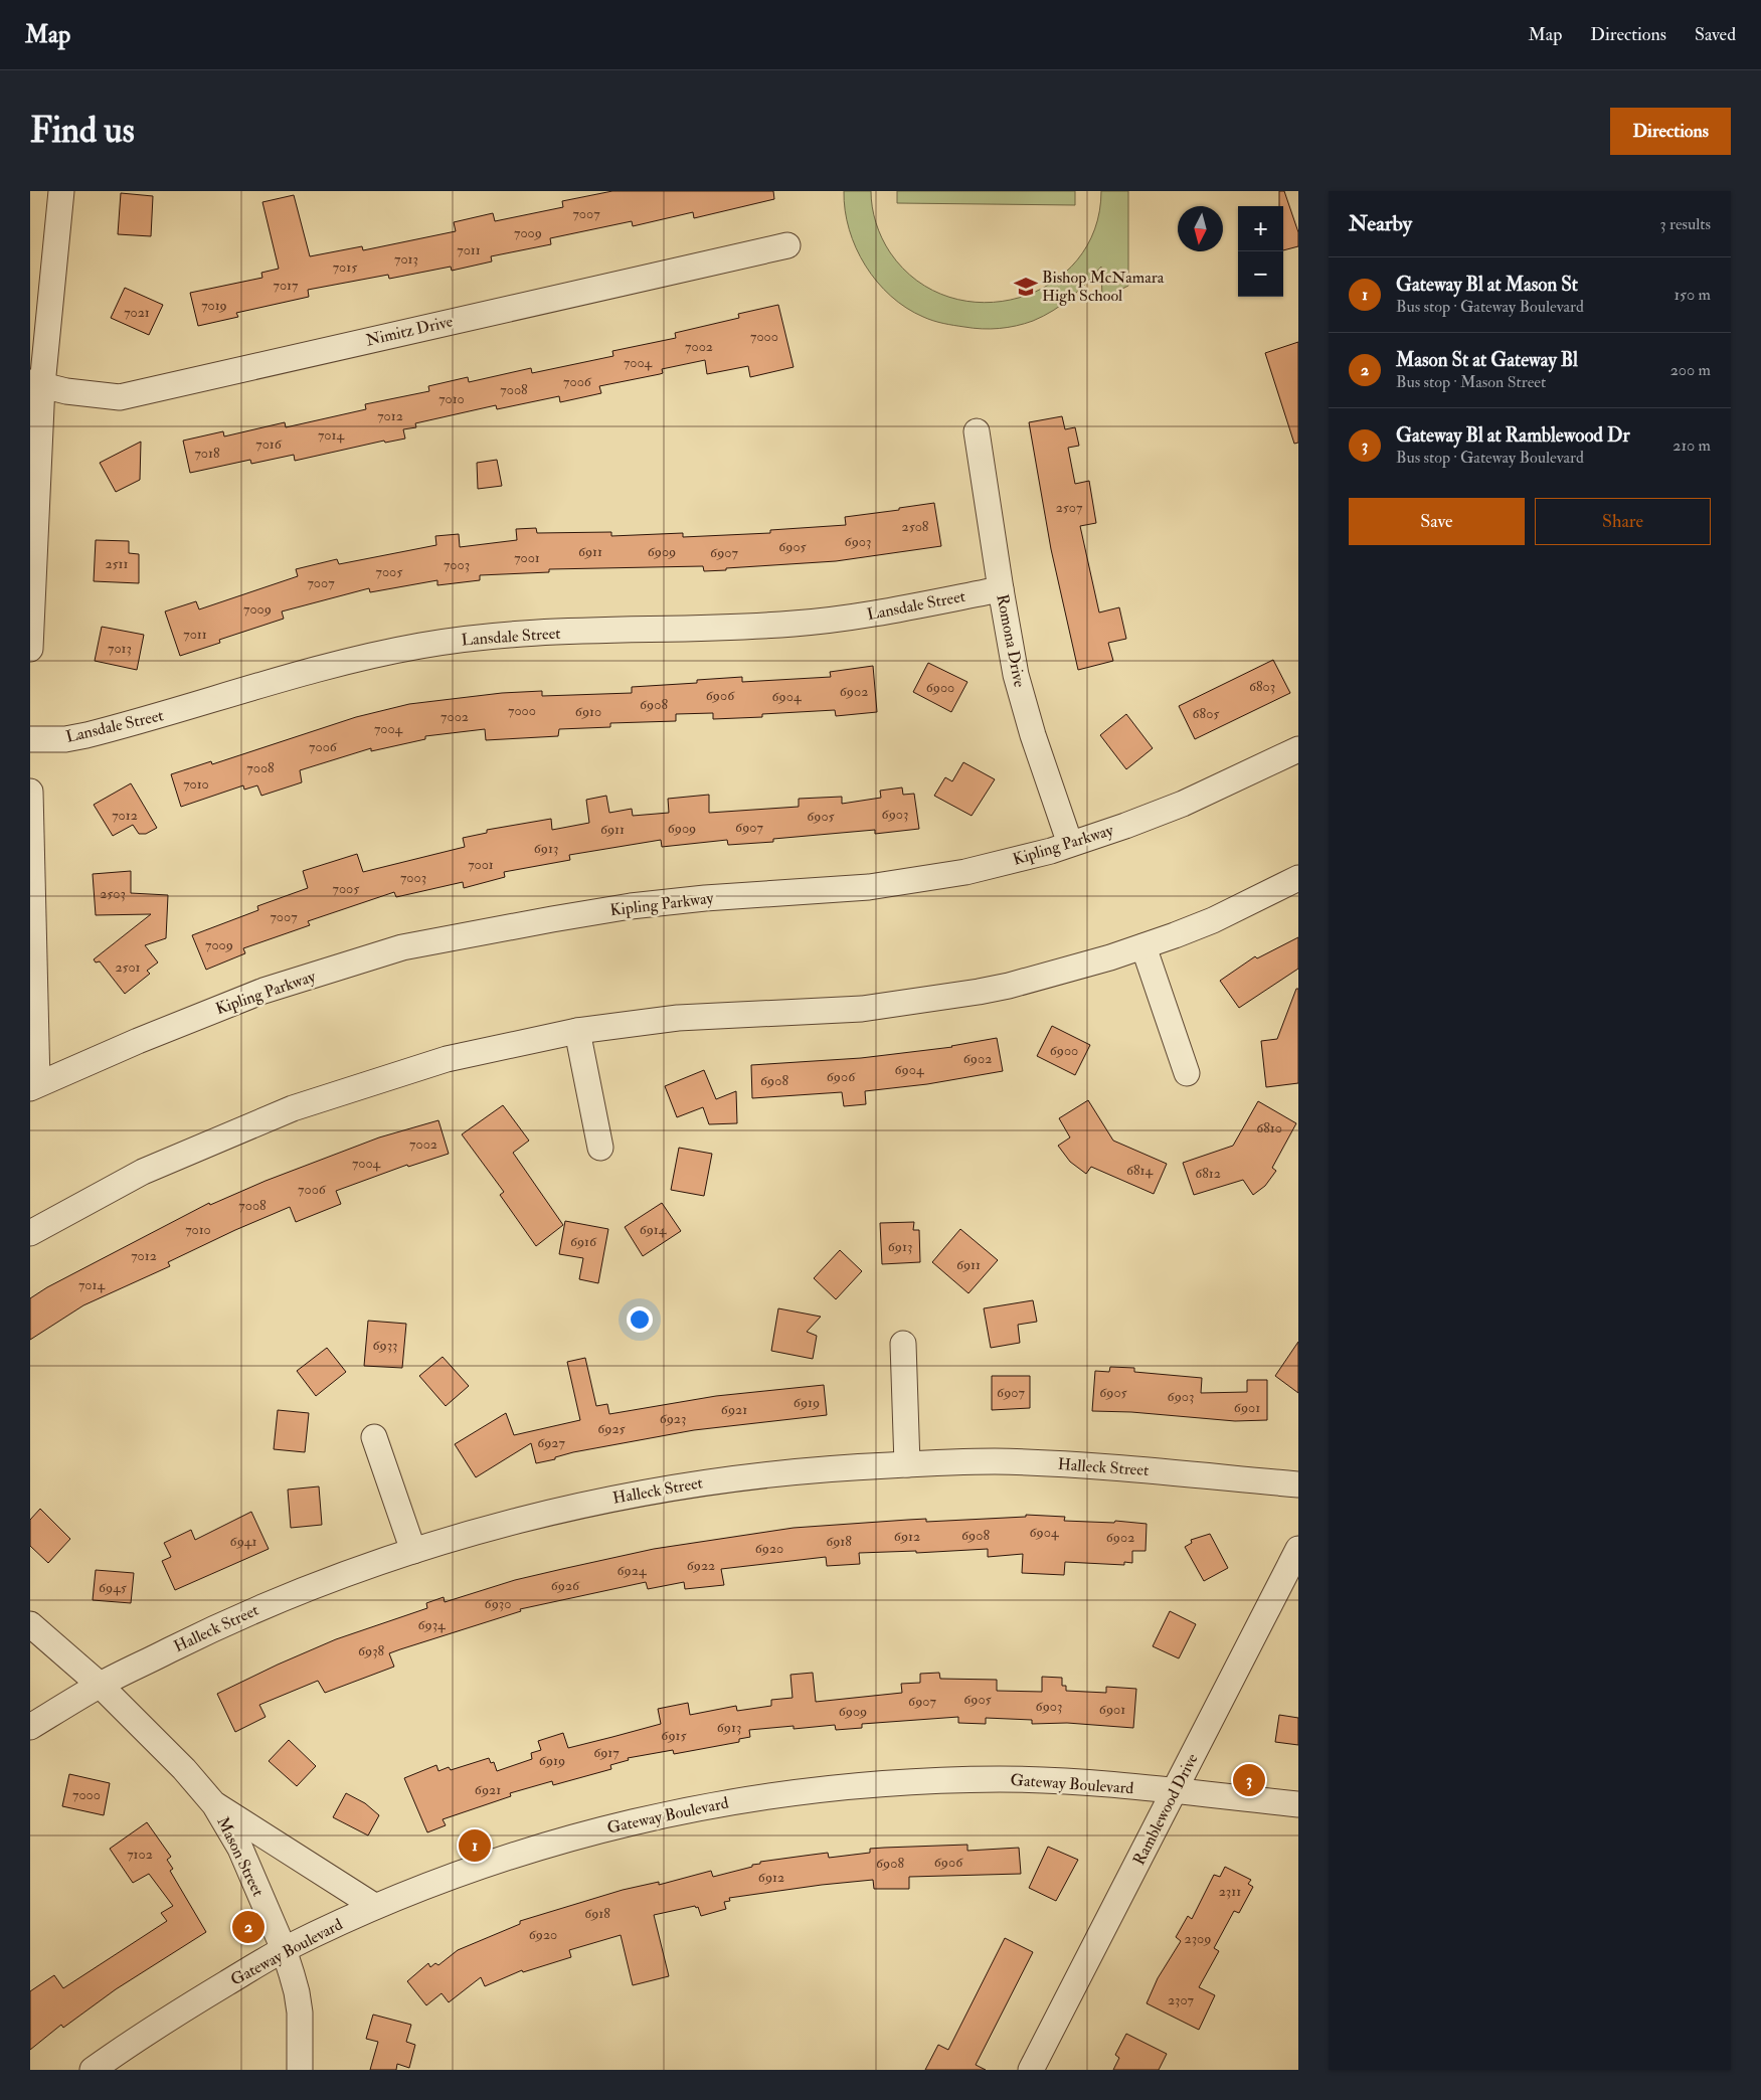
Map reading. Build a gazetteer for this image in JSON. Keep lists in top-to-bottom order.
{
  "streets": {
    "street": [
      "Nimitz Drive",
      "Lansdale Street",
      "Romona Drive",
      "Kipling Parkway",
      "Halleck Street",
      "Gateway Boulevard",
      "Ramblewood Drive",
      "Mason Street"
    ]
  },
  "crossings": [
    ["Lansdale Street", "Romona Drive"],
    ["Romona Drive", "Kipling Parkway"],
    ["Halleck Street", "Mason Street"],
    ["Gateway Boulevard", "Ramblewood Drive"],
    ["Gateway Boulevard", "Mason Street"]
  ],
  "places": {
    "school or university": ["Bishop McNamara High School"]
  },
  "house_numbers": [
    "7007",
    "7009",
    "7011",
    "7013",
    "7015",
    "7017",
    "7019",
    "7021",
    "7000",
    "7002",
    "7004",
    "7006",
    "7008",
    "7010",
    "7012",
    "7014",
    "7016",
    "7018",
    "2507",
    "2508",
    "6903",
    "6905",
    "6911",
    "6909",
    "6907",
    "7001",
    "2511",
    "7003",
    "7005",
    "7007",
    "7009",
    "7011",
    "7013",
    "6803",
    "6900",
    "6902",
    "6906",
    "6904",
    "6908",
    "7000",
    "6910",
    "6805",
    "7002",
    "7004",
    "7006",
    "7008",
    "7010",
    "6903",
    "7012",
    "6905",
    "6907",
    "6909",
    "6911",
    "6913",
    "7001",
    "7003",
    "7005",
    "2503",
    "7007",
    "7009",
    "2501",
    "6900",
    "6902",
    "6904",
    "6906",
    "6908",
    "6810",
    "7002",
    "7004",
    "6814",
    "6812",
    "7006",
    "7008",
    "7010",
    "6914",
    "6916",
    "6913",
    "7012",
    "6911",
    "7014",
    "6933",
    "6907",
    "6905",
    "6903",
    "6919",
    "6901",
    "6921",
    "6923",
    "6925",
    "6927",
    "6904",
    "6908",
    "6912",
    "6902",
    "6941",
    "6918",
    "6920",
    "6922",
    "6924",
    "6926",
    "6945",
    "6930",
    "6934",
    "6938",
    "6905",
    "6907",
    "6903",
    "6901",
    "6909",
    "6913",
    "6915",
    "6917",
    "6919",
    "6921",
    "7000",
    "7102",
    "6906",
    "6908",
    "6912",
    "2311",
    "6918",
    "6920",
    "2309",
    "2307"
  ],
  "north": "bottom",
  "page": {
    "header": "Map",
    "nav": ["Map", "Directions", "Saved"],
    "buttons": [
      "Directions",
      ["Save", "Share"]
    ],
    "title": "Find us",
    "heading": ["Nearby", "3 results"],
    "map_buttons": ["+", "−"],
    "list": [
      {
        "mark": "1",
        "name": "Gateway Bl at Mason St",
        "note": "Bus stop · Gateway Boulevard",
        "value": "150 m"
      },
      {
        "mark": "2",
        "name": "Mason St at Gateway Bl",
        "note": "Bus stop · Mason Street",
        "value": "200 m"
      },
      {
        "mark": "3",
        "name": "Gateway Bl at Ramblewood Dr",
        "note": "Bus stop · Gateway Boulevard",
        "value": "210 m"
      }
    ],
    "pins": ["3", "1", "2"]
  }
}
